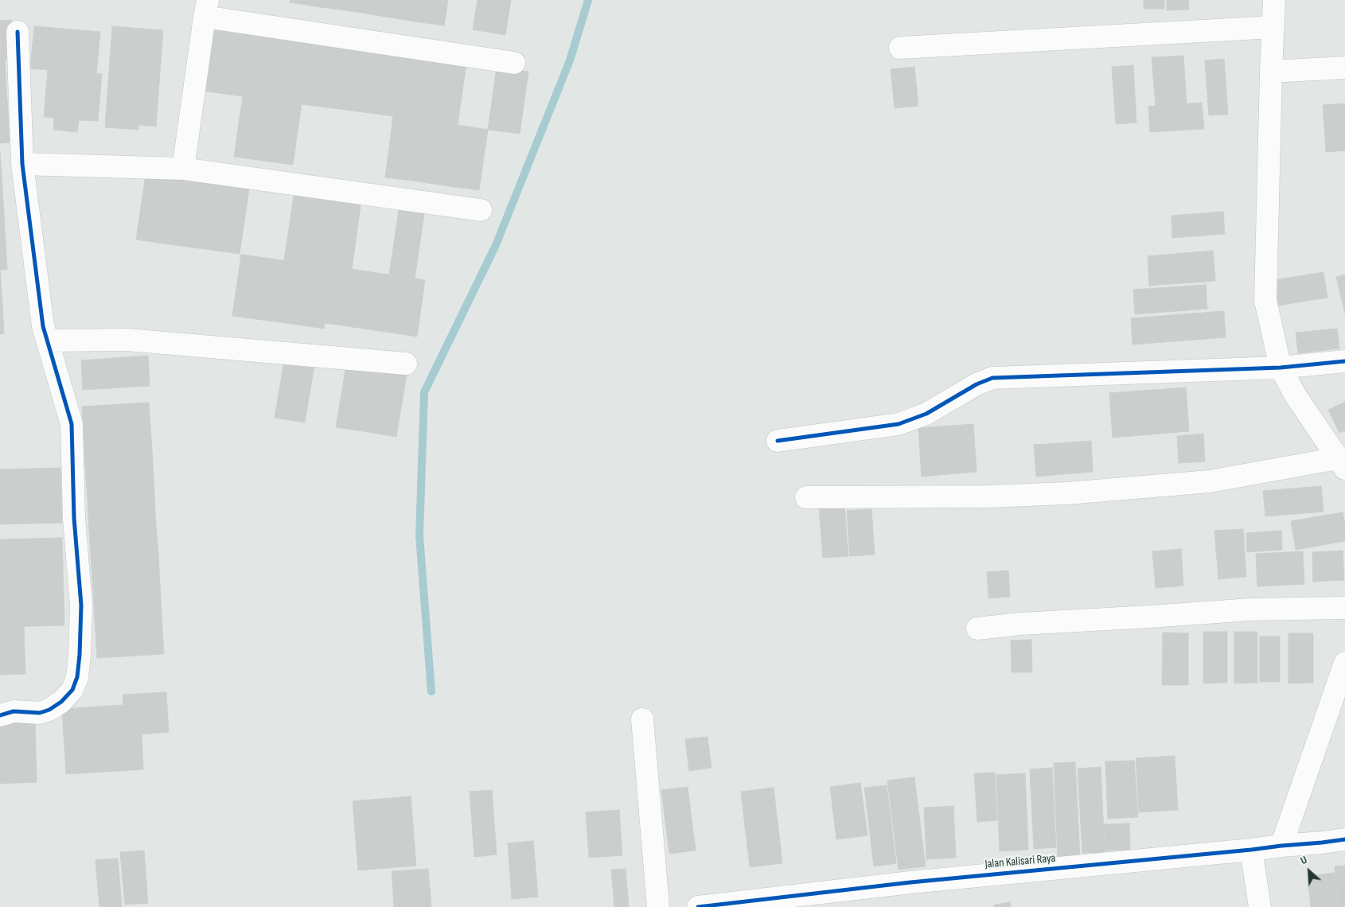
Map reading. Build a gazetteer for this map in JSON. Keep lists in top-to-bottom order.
{
  "streets": {
    "street": ["Jalan Kalisari Raya"]
  },
  "north": "top left"
}
